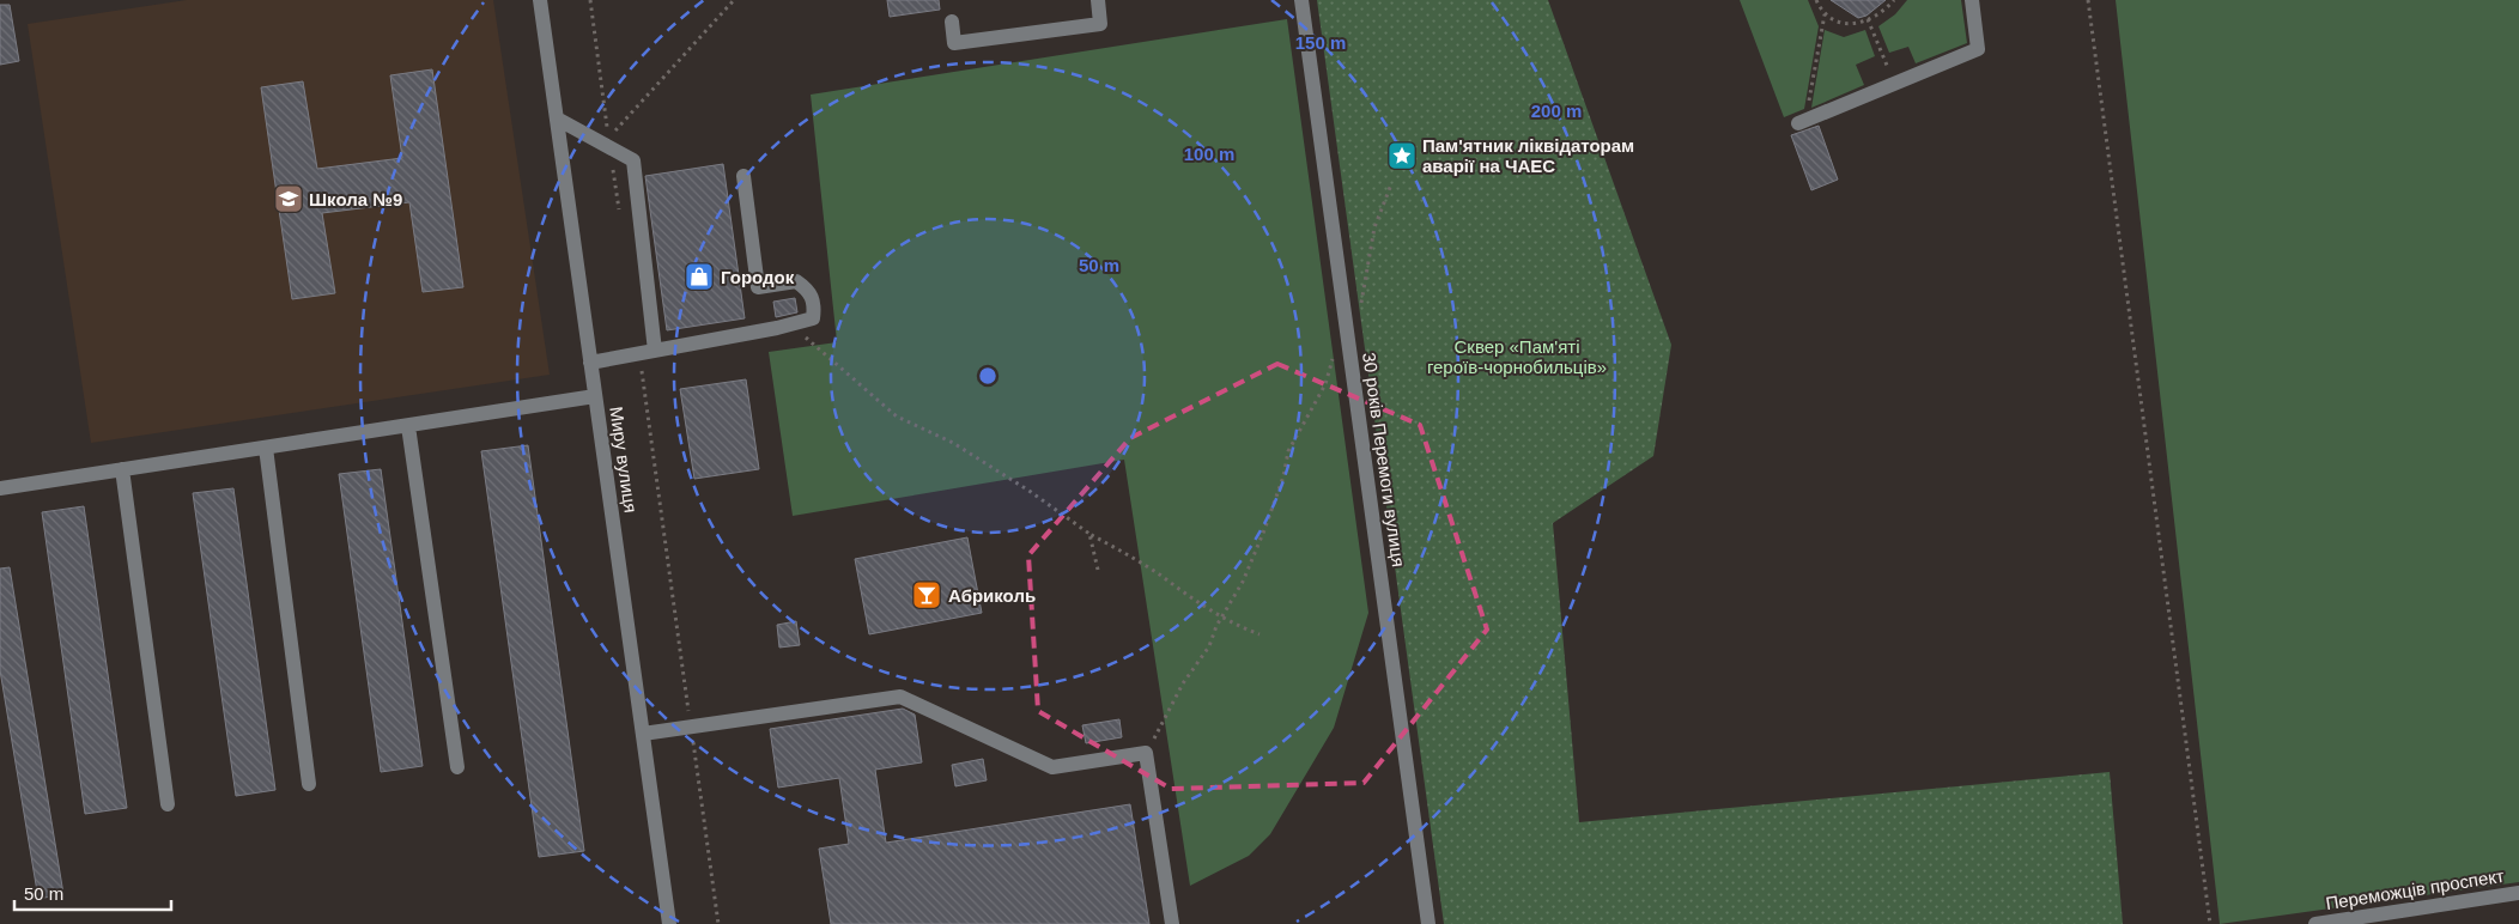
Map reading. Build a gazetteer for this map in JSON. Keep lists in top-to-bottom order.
{
  "streets": {
    "street": ["Миру вулиця", "30 років Перемоги вулиця", "Переможців проспект"]
  },
  "parks": ["Сквер «Пам'яті героїв-чорнобильців»"],
  "places": {
    "place": ["Пам'ятник ліквідаторам аварії на ЧАЕС"],
    "school or university": ["Школа №9"],
    "shop": ["Городок"],
    "bar": ["Абриколь"]
  },
  "scale_bar": "50 m",
  "rings": [
    "150 m",
    "200 m",
    "100 m",
    "50 m"
  ]
}
